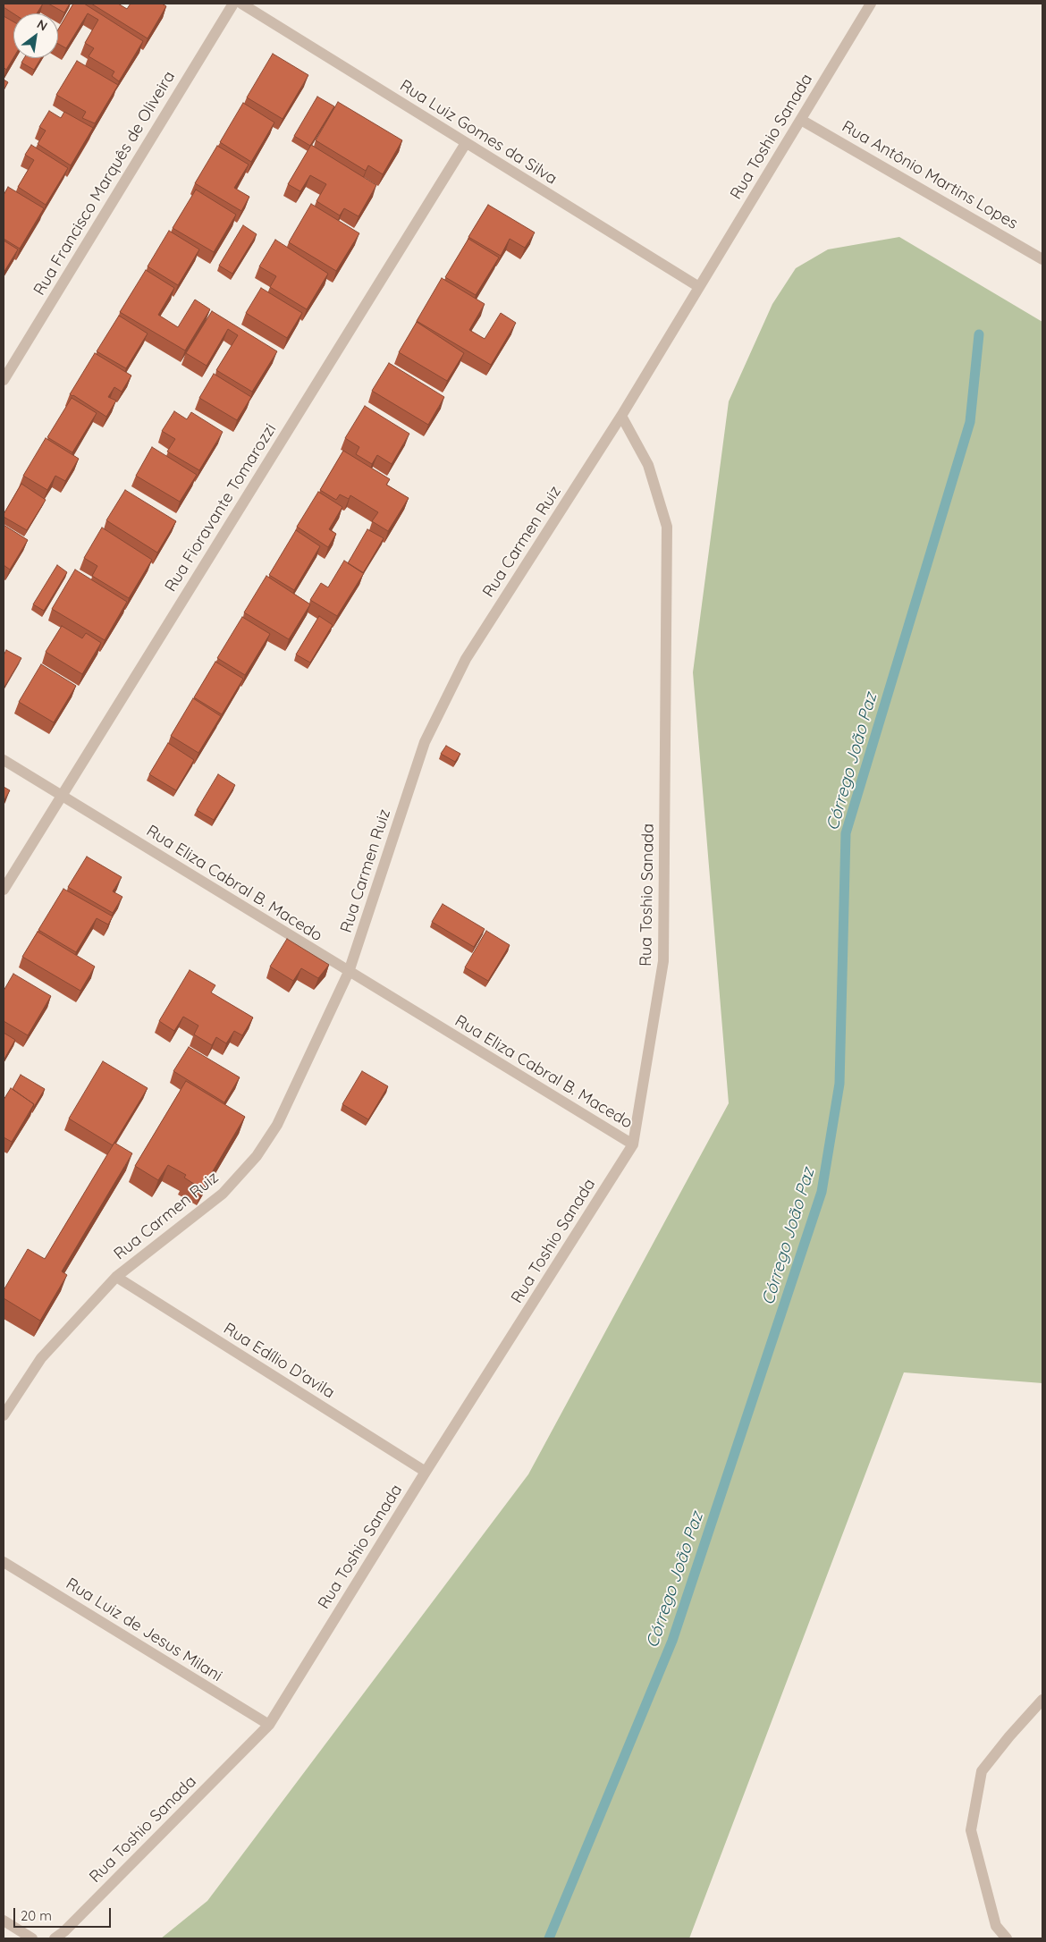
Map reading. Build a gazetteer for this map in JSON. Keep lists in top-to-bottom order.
{
  "streets": {
    "street": [
      "Rua Luiz Gomes da Silva",
      "Rua Toshio Sanada",
      "Rua Antônio Martins Lopes",
      "Rua Francisco Marquês de Oliveira",
      "Rua Fioravante Tomarozzi",
      "Rua Carmen Ruiz",
      "Rua Eliza Cabral B. Macedo",
      "Rua Edílio D'avila",
      "Rua Luiz de Jesus Milani"
    ]
  },
  "crossings": [
    ["Rua Luiz Gomes da Silva", "Rua Toshio Sanada"],
    ["Rua Luiz Gomes da Silva", "Rua Fioravante Tomarozzi"],
    ["Rua Luiz Gomes da Silva", "Rua Carmen Ruiz"],
    ["Rua Toshio Sanada", "Rua Antônio Martins Lopes"],
    ["Rua Toshio Sanada", "Rua Carmen Ruiz"],
    ["Rua Toshio Sanada", "Rua Eliza Cabral B. Macedo"],
    ["Rua Toshio Sanada", "Rua Edílio D'avila"],
    ["Rua Toshio Sanada", "Rua Luiz de Jesus Milani"],
    ["Rua Fioravante Tomarozzi", "Rua Eliza Cabral B. Macedo"],
    ["Rua Carmen Ruiz", "Rua Eliza Cabral B. Macedo"],
    ["Rua Carmen Ruiz", "Rua Edílio D'avila"]
  ],
  "water": ["Córrego João Paz"],
  "scale_bar": "20 m",
  "north": "top right"
}
